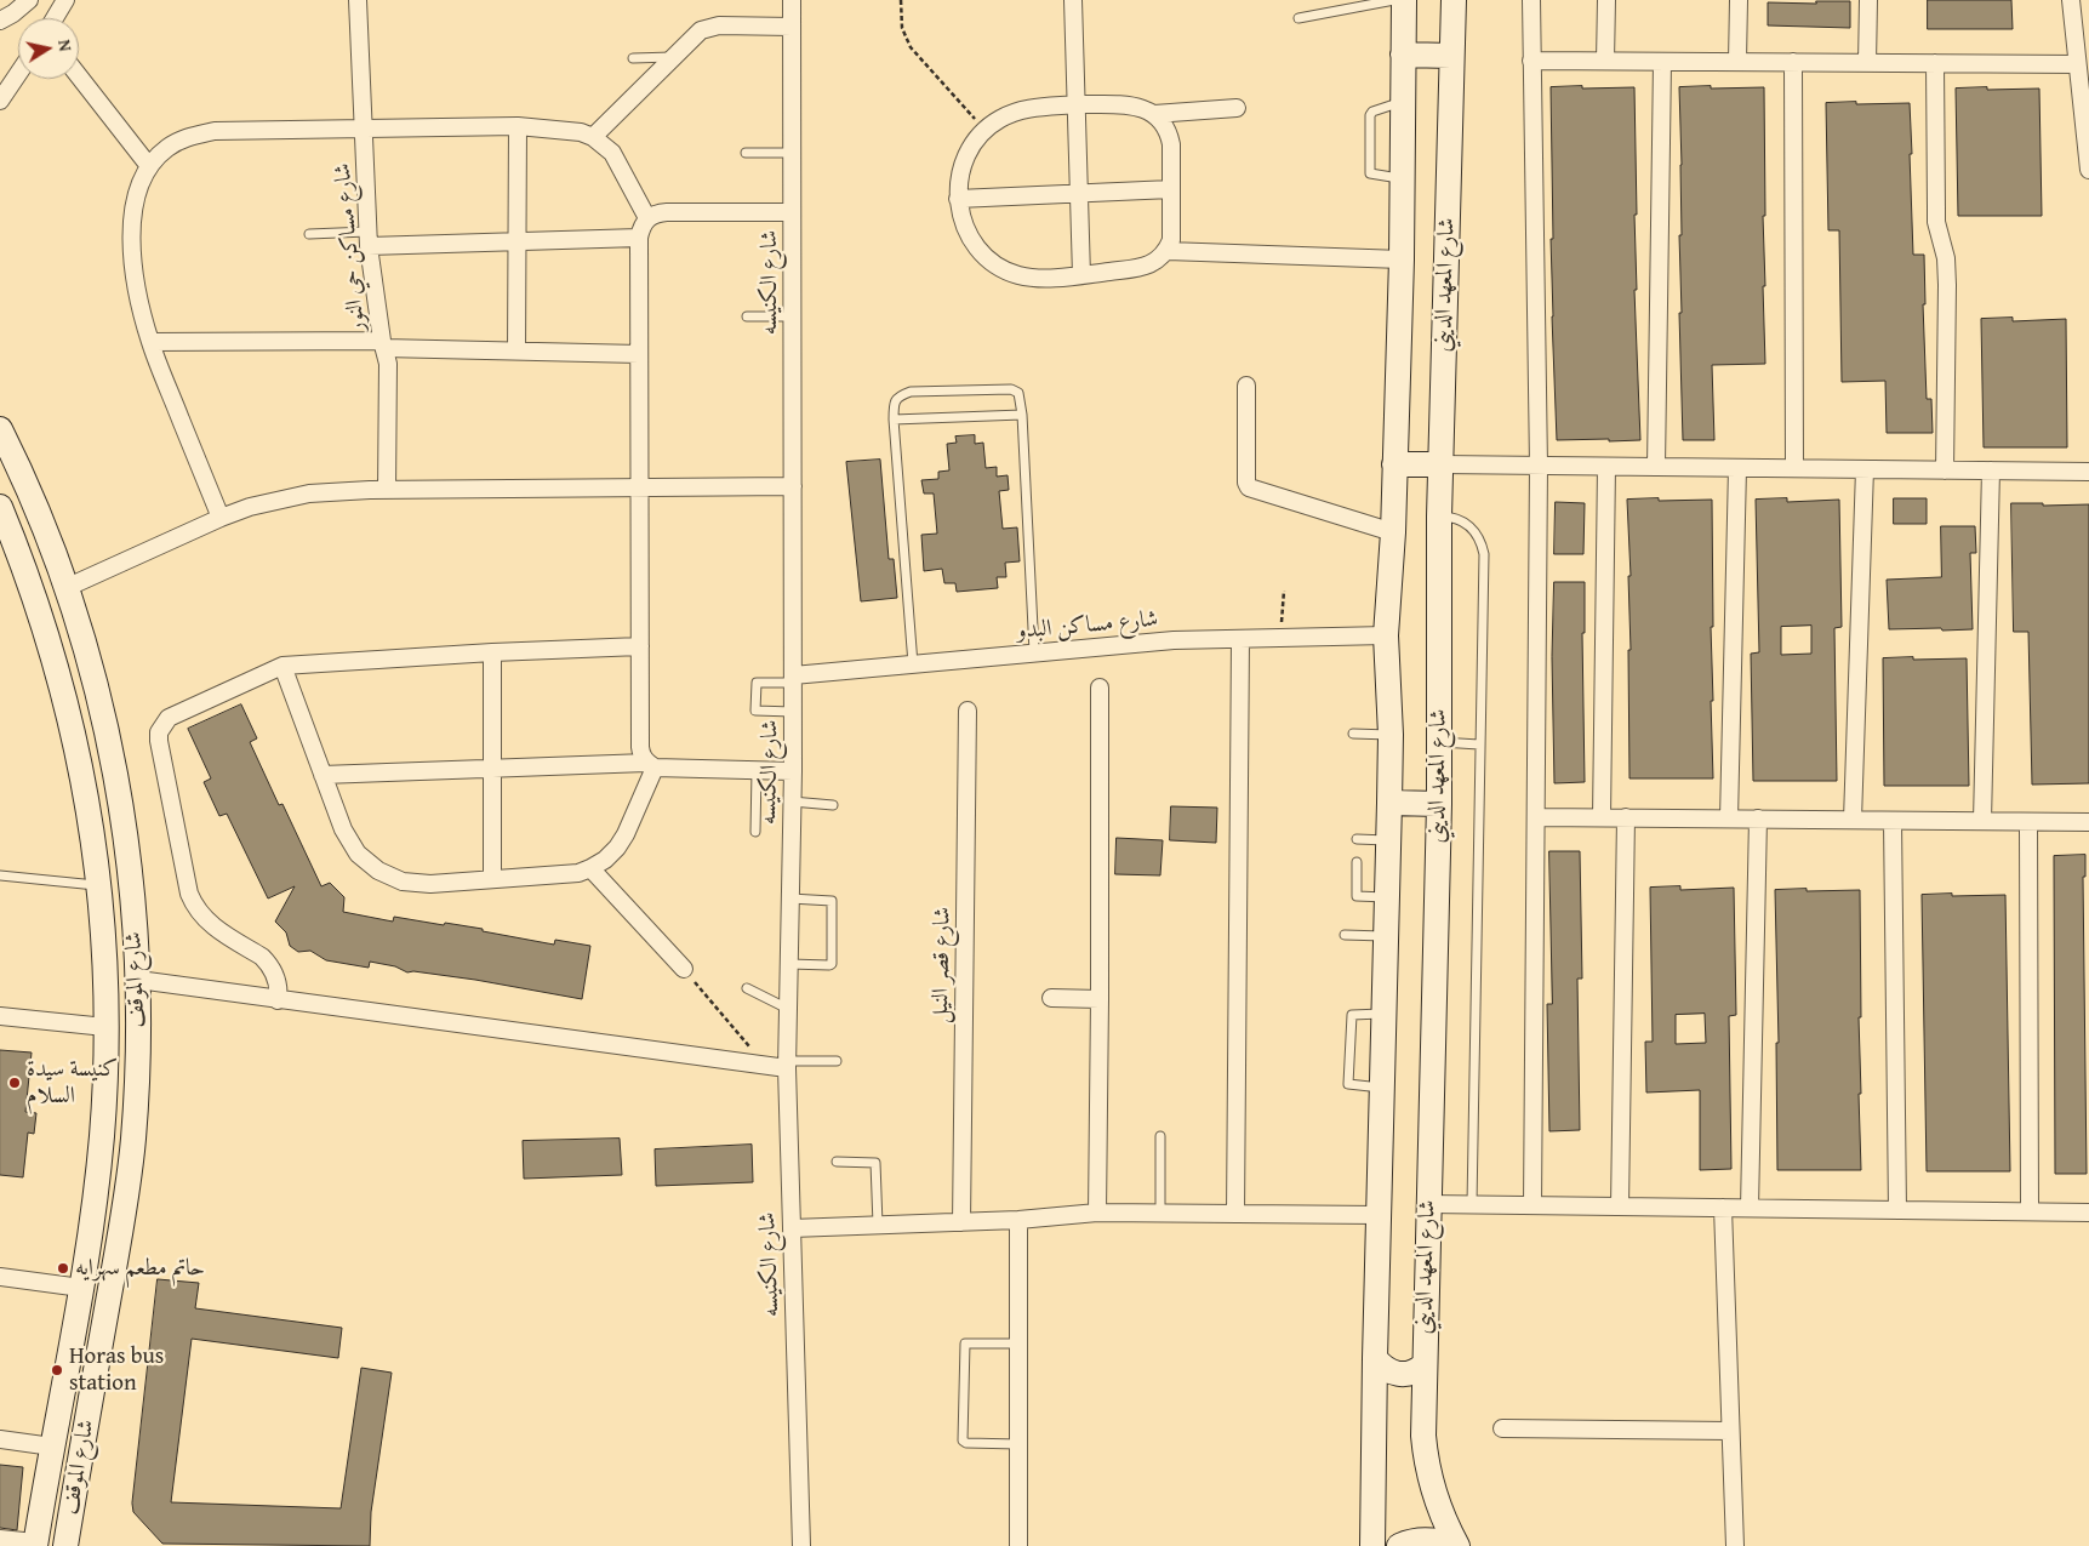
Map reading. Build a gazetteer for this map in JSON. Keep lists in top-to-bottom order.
{
  "streets": {
    "street": [
      "شارع مساكن حي النور",
      "شارع الكنيسه",
      "شارع المعهد الديني",
      "شارع مساكن البدو",
      "شارع قصر النيل",
      "شارع الموقف"
    ]
  },
  "crossings": [
    ["شارع الكنيسه", "شارع مساكن البدو"],
    ["شارع المعهد الديني", "شارع مساكن البدو"]
  ],
  "places": ["كنيسة سيدة السلام", "حاتم مطعم سهرايه", "Horas bus station"],
  "north": "right"
}
